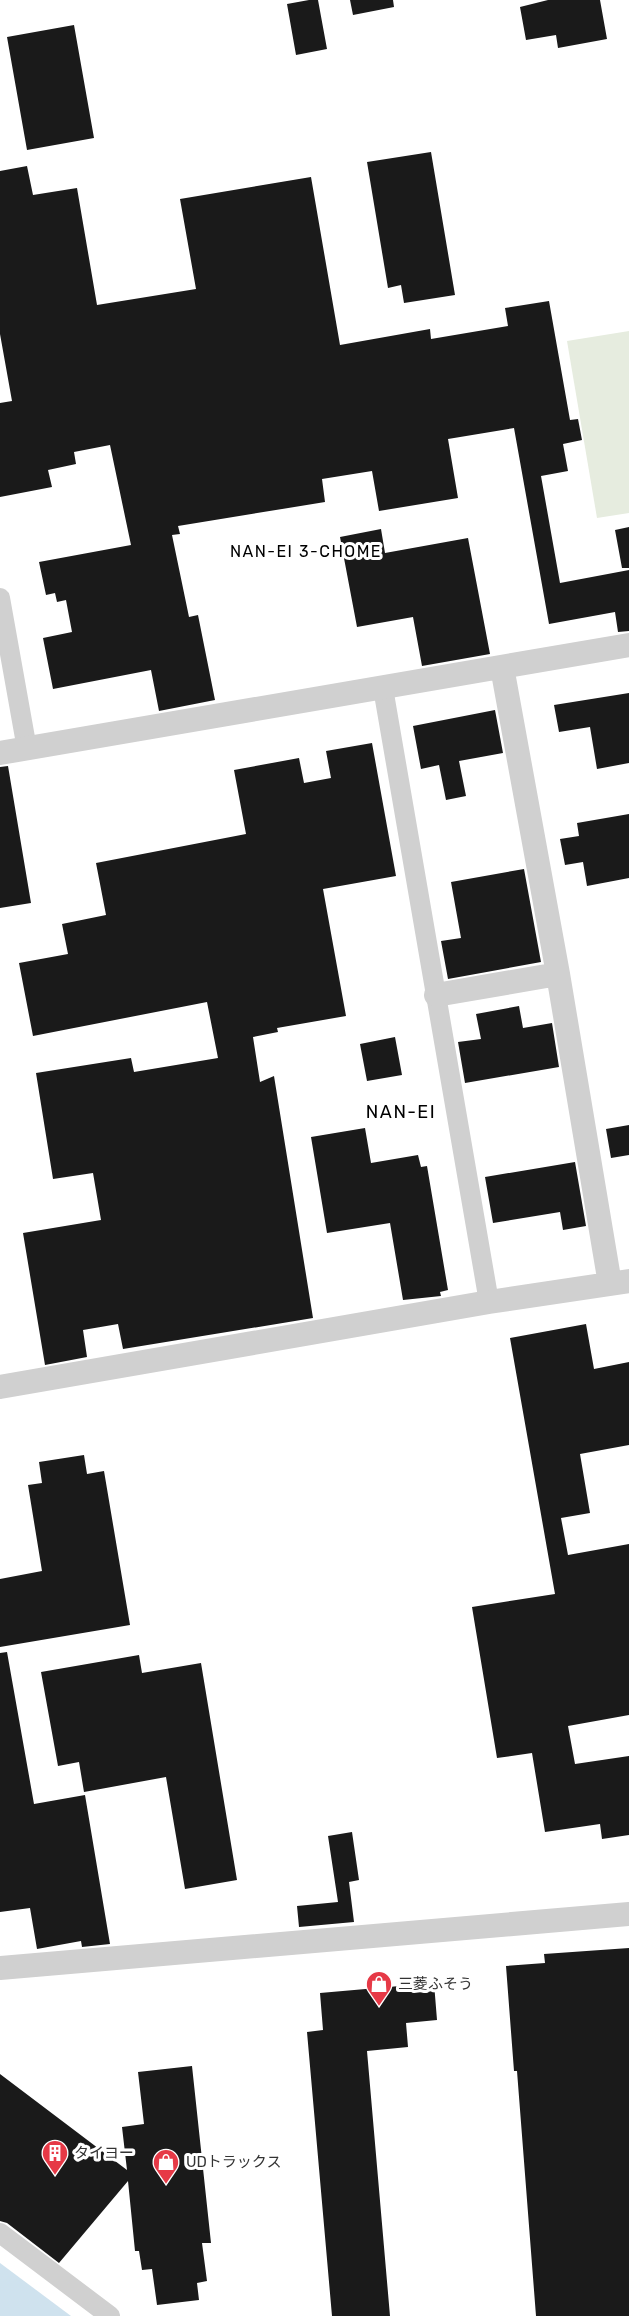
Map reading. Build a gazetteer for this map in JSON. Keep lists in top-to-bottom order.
{
  "districts": ["NAN-EI 3-CHOME", "NAN-EI"],
  "places": {
    "shop": ["三菱ふそう", "UDトラックス"],
    "building": ["タイヨー"]
  }
}
